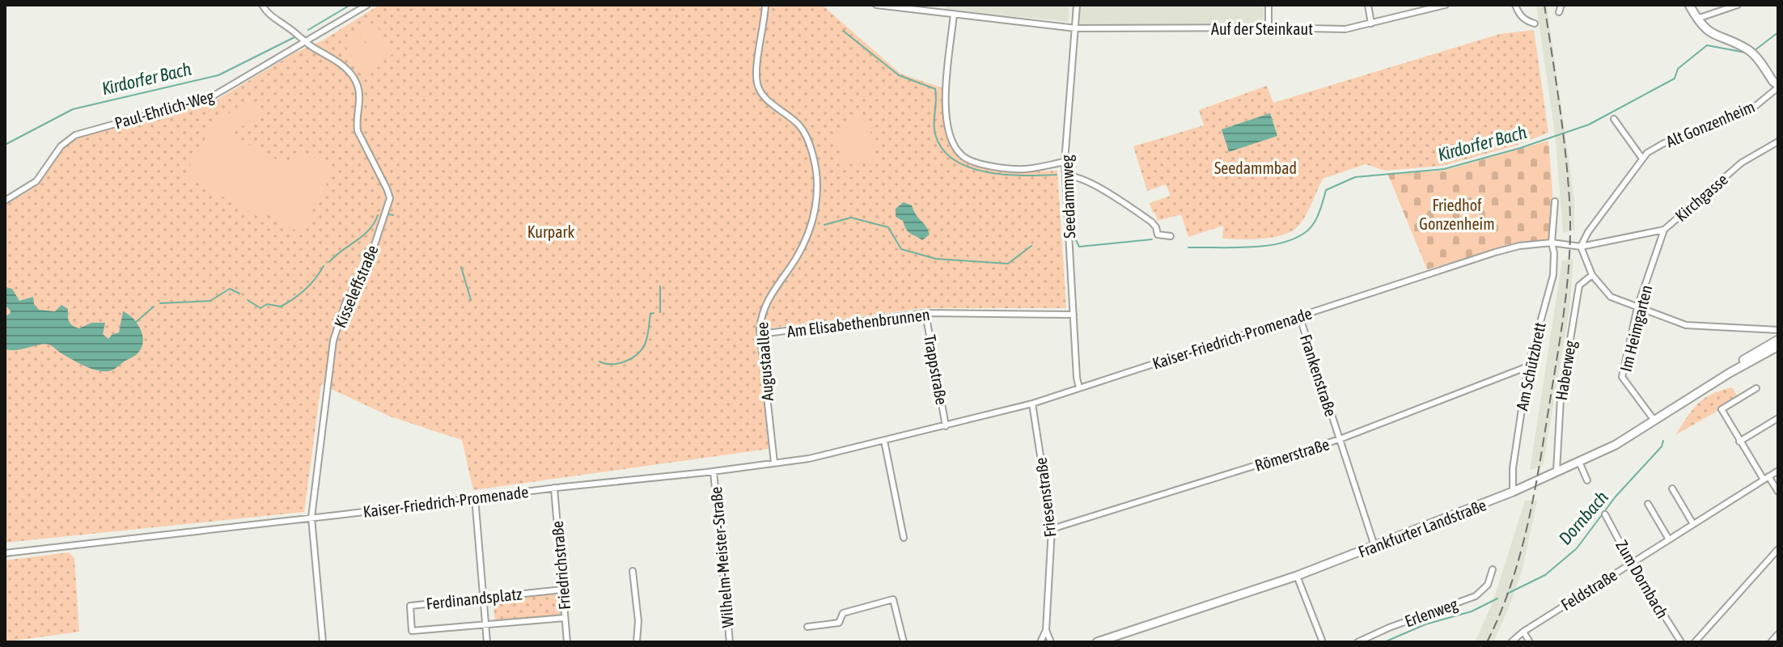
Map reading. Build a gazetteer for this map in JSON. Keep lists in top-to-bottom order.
{
  "streets": {
    "street": [
      "Auf der Steinkaut",
      "Paul-Ehrlich-Weg",
      "Alt Gonzenheim",
      "Seedammweg",
      "Kirchgasse",
      "Kisseleffstraße",
      "Am Elisabethenbrunnen",
      "Im Heimgarten",
      "Kaiser-Friedrich-Promenade",
      "Augustaallee",
      "Am Schützbrett",
      "Trappstraße",
      "Haberweg",
      "Frankenstraße",
      "Römerstraße",
      "Friesenstraße",
      "Frankfurter Landstraße",
      "Wilhelm-Meister-Straße",
      "Friedrichstraße",
      "Zum Dornbach",
      "Feldstraße",
      "Ferdinandsplatz",
      "Erlenweg"
    ]
  },
  "crossings": [
    ["Auf der Steinkaut", "Seedammweg"],
    ["Paul-Ehrlich-Weg", "Kisseleffstraße"],
    ["Alt Gonzenheim", "Kirchgasse"],
    ["Alt Gonzenheim", "Kaiser-Friedrich-Promenade"],
    ["Seedammweg", "Am Elisabethenbrunnen"],
    ["Seedammweg", "Kaiser-Friedrich-Promenade"],
    ["Kirchgasse", "Im Heimgarten"],
    ["Kirchgasse", "Kaiser-Friedrich-Promenade"],
    ["Kisseleffstraße", "Kaiser-Friedrich-Promenade"],
    ["Am Elisabethenbrunnen", "Augustaallee"],
    ["Am Elisabethenbrunnen", "Trappstraße"],
    ["Im Heimgarten", "Frankfurter Landstraße"],
    ["Kaiser-Friedrich-Promenade", "Augustaallee"],
    ["Kaiser-Friedrich-Promenade", "Am Schützbrett"],
    ["Kaiser-Friedrich-Promenade", "Trappstraße"],
    ["Kaiser-Friedrich-Promenade", "Frankenstraße"],
    ["Kaiser-Friedrich-Promenade", "Friesenstraße"],
    ["Kaiser-Friedrich-Promenade", "Wilhelm-Meister-Straße"],
    ["Kaiser-Friedrich-Promenade", "Friedrichstraße"],
    ["Am Schützbrett", "Römerstraße"],
    ["Am Schützbrett", "Frankfurter Landstraße"],
    ["Haberweg", "Frankfurter Landstraße"],
    ["Frankenstraße", "Römerstraße"],
    ["Frankenstraße", "Frankfurter Landstraße"],
    ["Römerstraße", "Friesenstraße"],
    ["Friedrichstraße", "Ferdinandsplatz"],
    ["Zum Dornbach", "Feldstraße"]
  ],
  "water": ["Kirdorfer Bach", "Dornbach"],
  "parks": ["Seedammbad", "Friedhof Gonzenheim", "Kurpark"]
}
